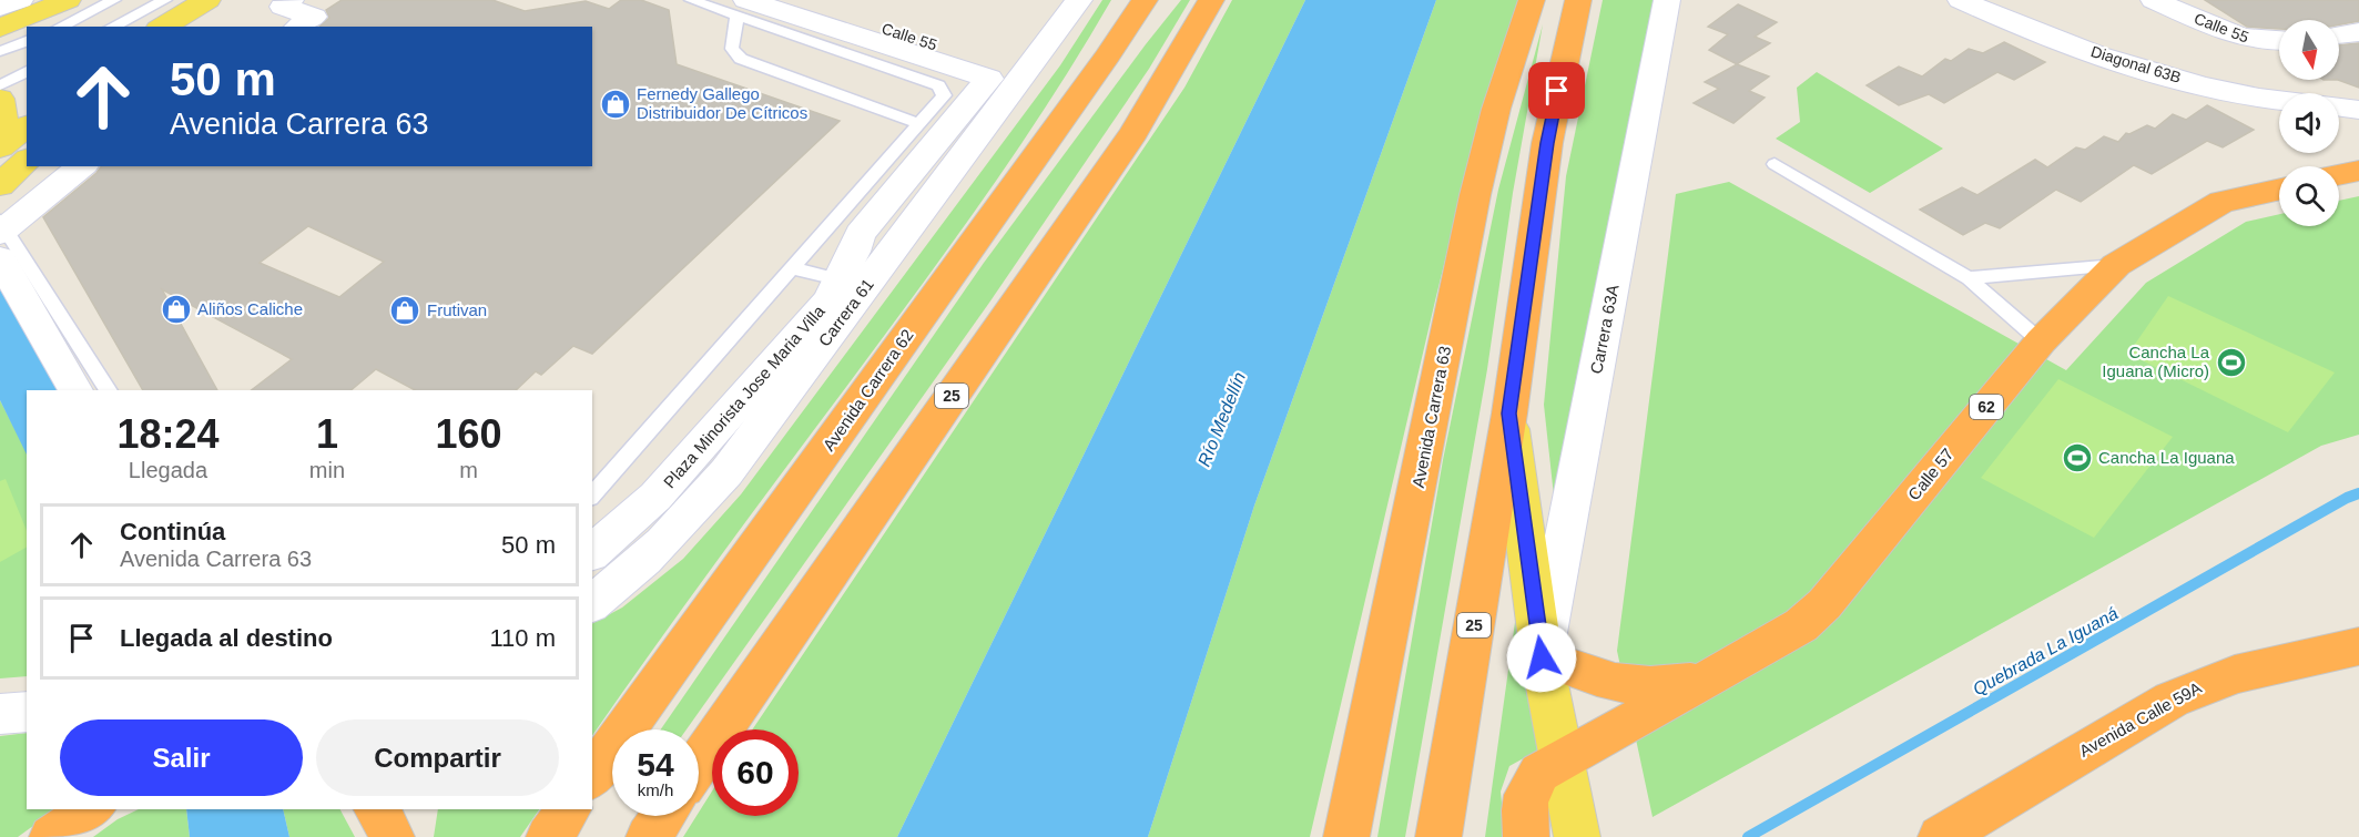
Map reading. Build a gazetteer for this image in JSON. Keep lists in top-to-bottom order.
{
  "streets": {
    "highway": [
      "Avenida Carrera 62",
      "25",
      "62",
      "Avenida Carrera 63",
      "Calle 57",
      "Avenida Calle 59A"
    ],
    "street": [
      "Calle 55",
      "Diagonal 63B",
      "Carrera 61",
      "Carrera 63A",
      "Plaza Minorista Jose Maria Villa"
    ]
  },
  "crossings": [
    ["Calle 55", "Carrera 61"],
    ["Carrera 61", "Plaza Minorista Jose Maria Villa"],
    ["62", "Calle 57"]
  ],
  "water": ["Río Medellín", "Quebrada La Iguaná"],
  "places": {
    "shop": ["Fernedy Gallego Distribuidor De Cítricos", "Aliños Caliche", "Frutivan"],
    "sports": ["Cancha La Iguana (Micro)", "Cancha La Iguana"]
  },
  "north": "bottom",
  "page": {
    "turn": ["50 m", "Avenida Carrera 63"],
    "eta": [
      "18:24",
      "Llegada",
      "1",
      "min",
      "160",
      "m"
    ],
    "list": [
      {
        "name": "Continúa",
        "note": "Avenida Carrera 63",
        "value": "50 m"
      },
      {
        "name": "Llegada al destino",
        "value": "110 m"
      }
    ],
    "buttons": ["Salir", "Compartir"],
    "speed": "54 km/h",
    "limit": "60"
  }
}
